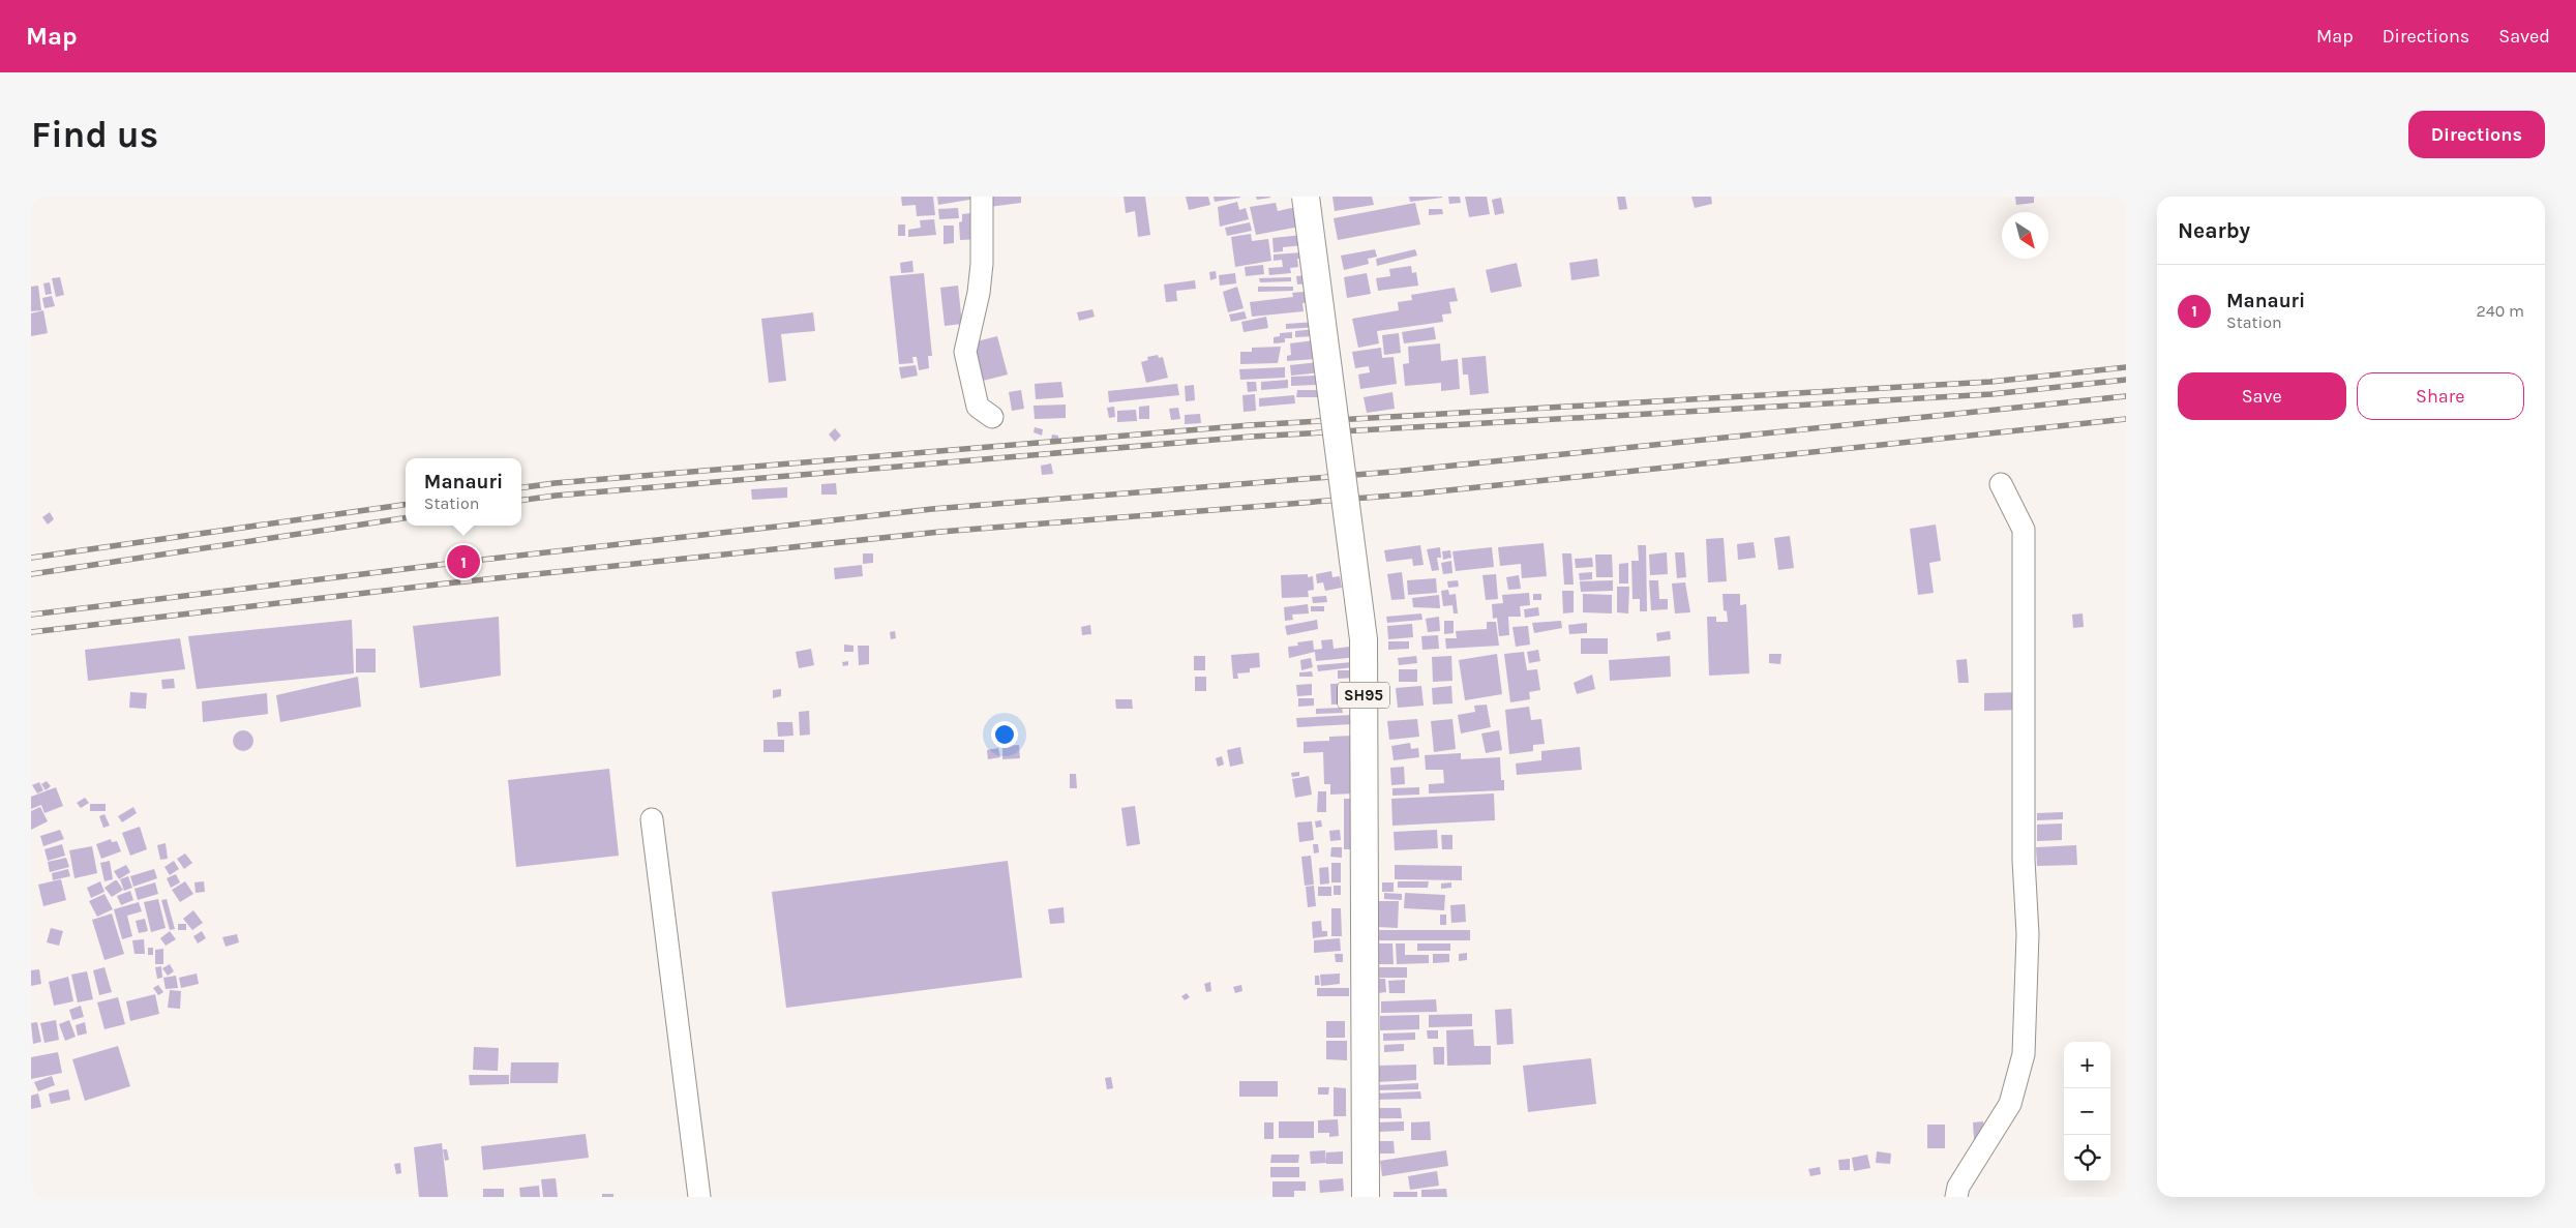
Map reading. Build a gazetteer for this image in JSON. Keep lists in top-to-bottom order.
{
  "streets": {
    "main road": ["SH95"]
  },
  "north": "bottom right",
  "page": {
    "header": "Map",
    "nav": ["Map", "Directions", "Saved"],
    "buttons": [
      "Directions",
      ["Save", "Share"]
    ],
    "title": "Find us",
    "heading": "Nearby",
    "list": [
      {
        "mark": "1",
        "name": "Manauri",
        "note": "Station",
        "value": "240 m"
      }
    ],
    "popup": ["Manauri", "Station"],
    "pins": "1",
    "map_buttons": ["+", "−"]
  }
}
